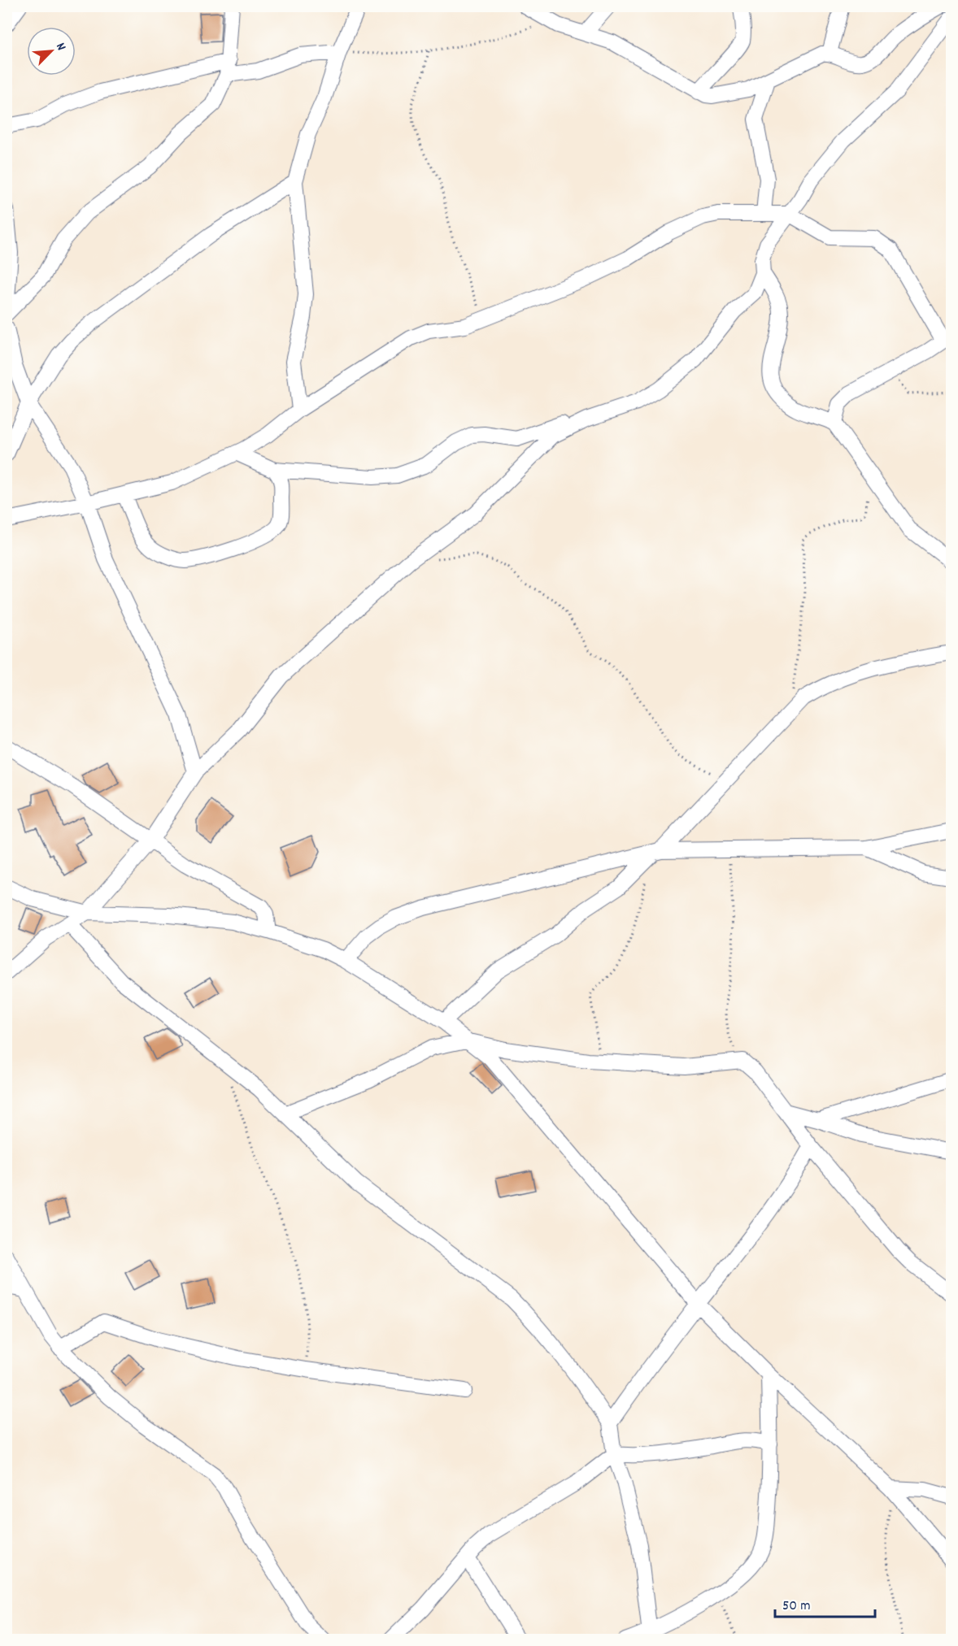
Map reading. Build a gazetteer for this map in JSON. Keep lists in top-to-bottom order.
{
  "scale_bar": "50 m",
  "north": "top right"
}
